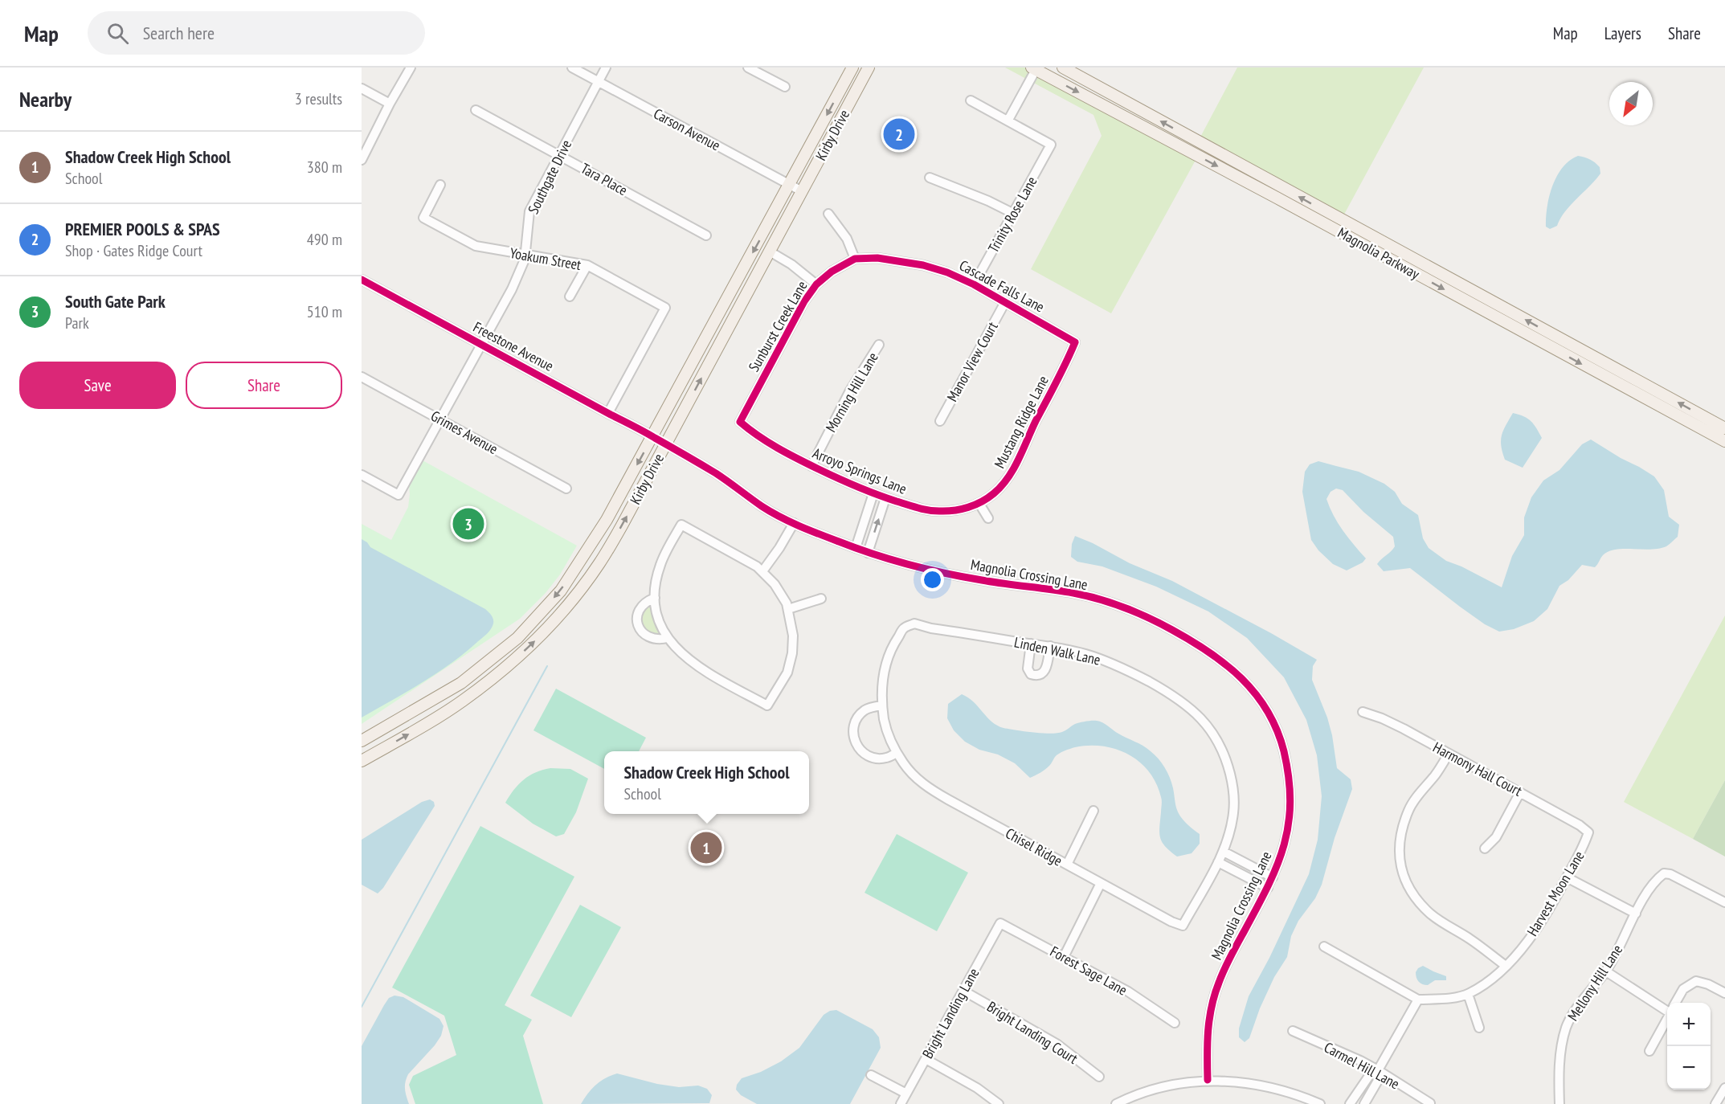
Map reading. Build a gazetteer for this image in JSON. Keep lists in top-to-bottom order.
{
  "streets": {
    "main road": ["Kirby Drive", "Magnolia Parkway"],
    "street": [
      "Carson Avenue",
      "Southgate Drive",
      "Tara Place",
      "Trinity Rose Lane",
      "Yoakum Street",
      "Cascade Falls Lane",
      "Sunburst Creek Lane",
      "Freestone Avenue",
      "Manor View Court",
      "Morning Hill Lane",
      "Mustang Ridge Lane",
      "Grimes Avenue",
      "Arroyo Springs Lane",
      "Magnolia Crossing Lane",
      "Linden Walk Lane",
      "Harmony Hall Court",
      "Chisel Ridge",
      "Harvest Moon Lane",
      "Forest Sage Lane",
      "Mellony Hill Lane",
      "Bright Landing Lane",
      "Bright Landing Court",
      "Carmel Hill Lane"
    ]
  },
  "crossings": [
    ["Carson Avenue", "Kirby Drive"],
    ["Carson Avenue", "Southgate Drive"],
    ["Kirby Drive", "Freestone Avenue"],
    ["Kirby Drive", "Magnolia Crossing Lane"],
    ["Southgate Drive", "Tara Place"],
    ["Southgate Drive", "Yoakum Street"],
    ["Southgate Drive", "Freestone Avenue"],
    ["Southgate Drive", "Grimes Avenue"],
    ["Trinity Rose Lane", "Cascade Falls Lane"],
    ["Yoakum Street", "Freestone Avenue"],
    ["Cascade Falls Lane", "Sunburst Creek Lane"],
    ["Cascade Falls Lane", "Manor View Court"],
    ["Cascade Falls Lane", "Mustang Ridge Lane"],
    ["Sunburst Creek Lane", "Arroyo Springs Lane"],
    ["Freestone Avenue", "Magnolia Crossing Lane"],
    ["Morning Hill Lane", "Arroyo Springs Lane"],
    ["Mustang Ridge Lane", "Arroyo Springs Lane"],
    ["Linden Walk Lane", "Chisel Ridge"],
    ["Harmony Hall Court", "Harvest Moon Lane"],
    ["Forest Sage Lane", "Bright Landing Lane"],
    ["Bright Landing Lane", "Bright Landing Court"]
  ],
  "north": "bottom left",
  "page": {
    "header": "Map",
    "search": "Search here",
    "nav": ["Map", "Layers", "Share"],
    "heading": ["Nearby", "3 results"],
    "pins": ["2", "3", "1"],
    "list": [
      {
        "mark": "1",
        "name": "Shadow Creek High School",
        "note": "School",
        "value": "380 m"
      },
      {
        "mark": "2",
        "name": "PREMIER POOLS & SPAS",
        "note": "Shop · Gates Ridge Court",
        "value": "490 m"
      },
      {
        "mark": "3",
        "name": "South Gate Park",
        "note": "Park",
        "value": "510 m"
      }
    ],
    "buttons": ["Save", "Share"],
    "popup": ["Shadow Creek High School", "School"],
    "map_buttons": ["+", "−"]
  }
}
